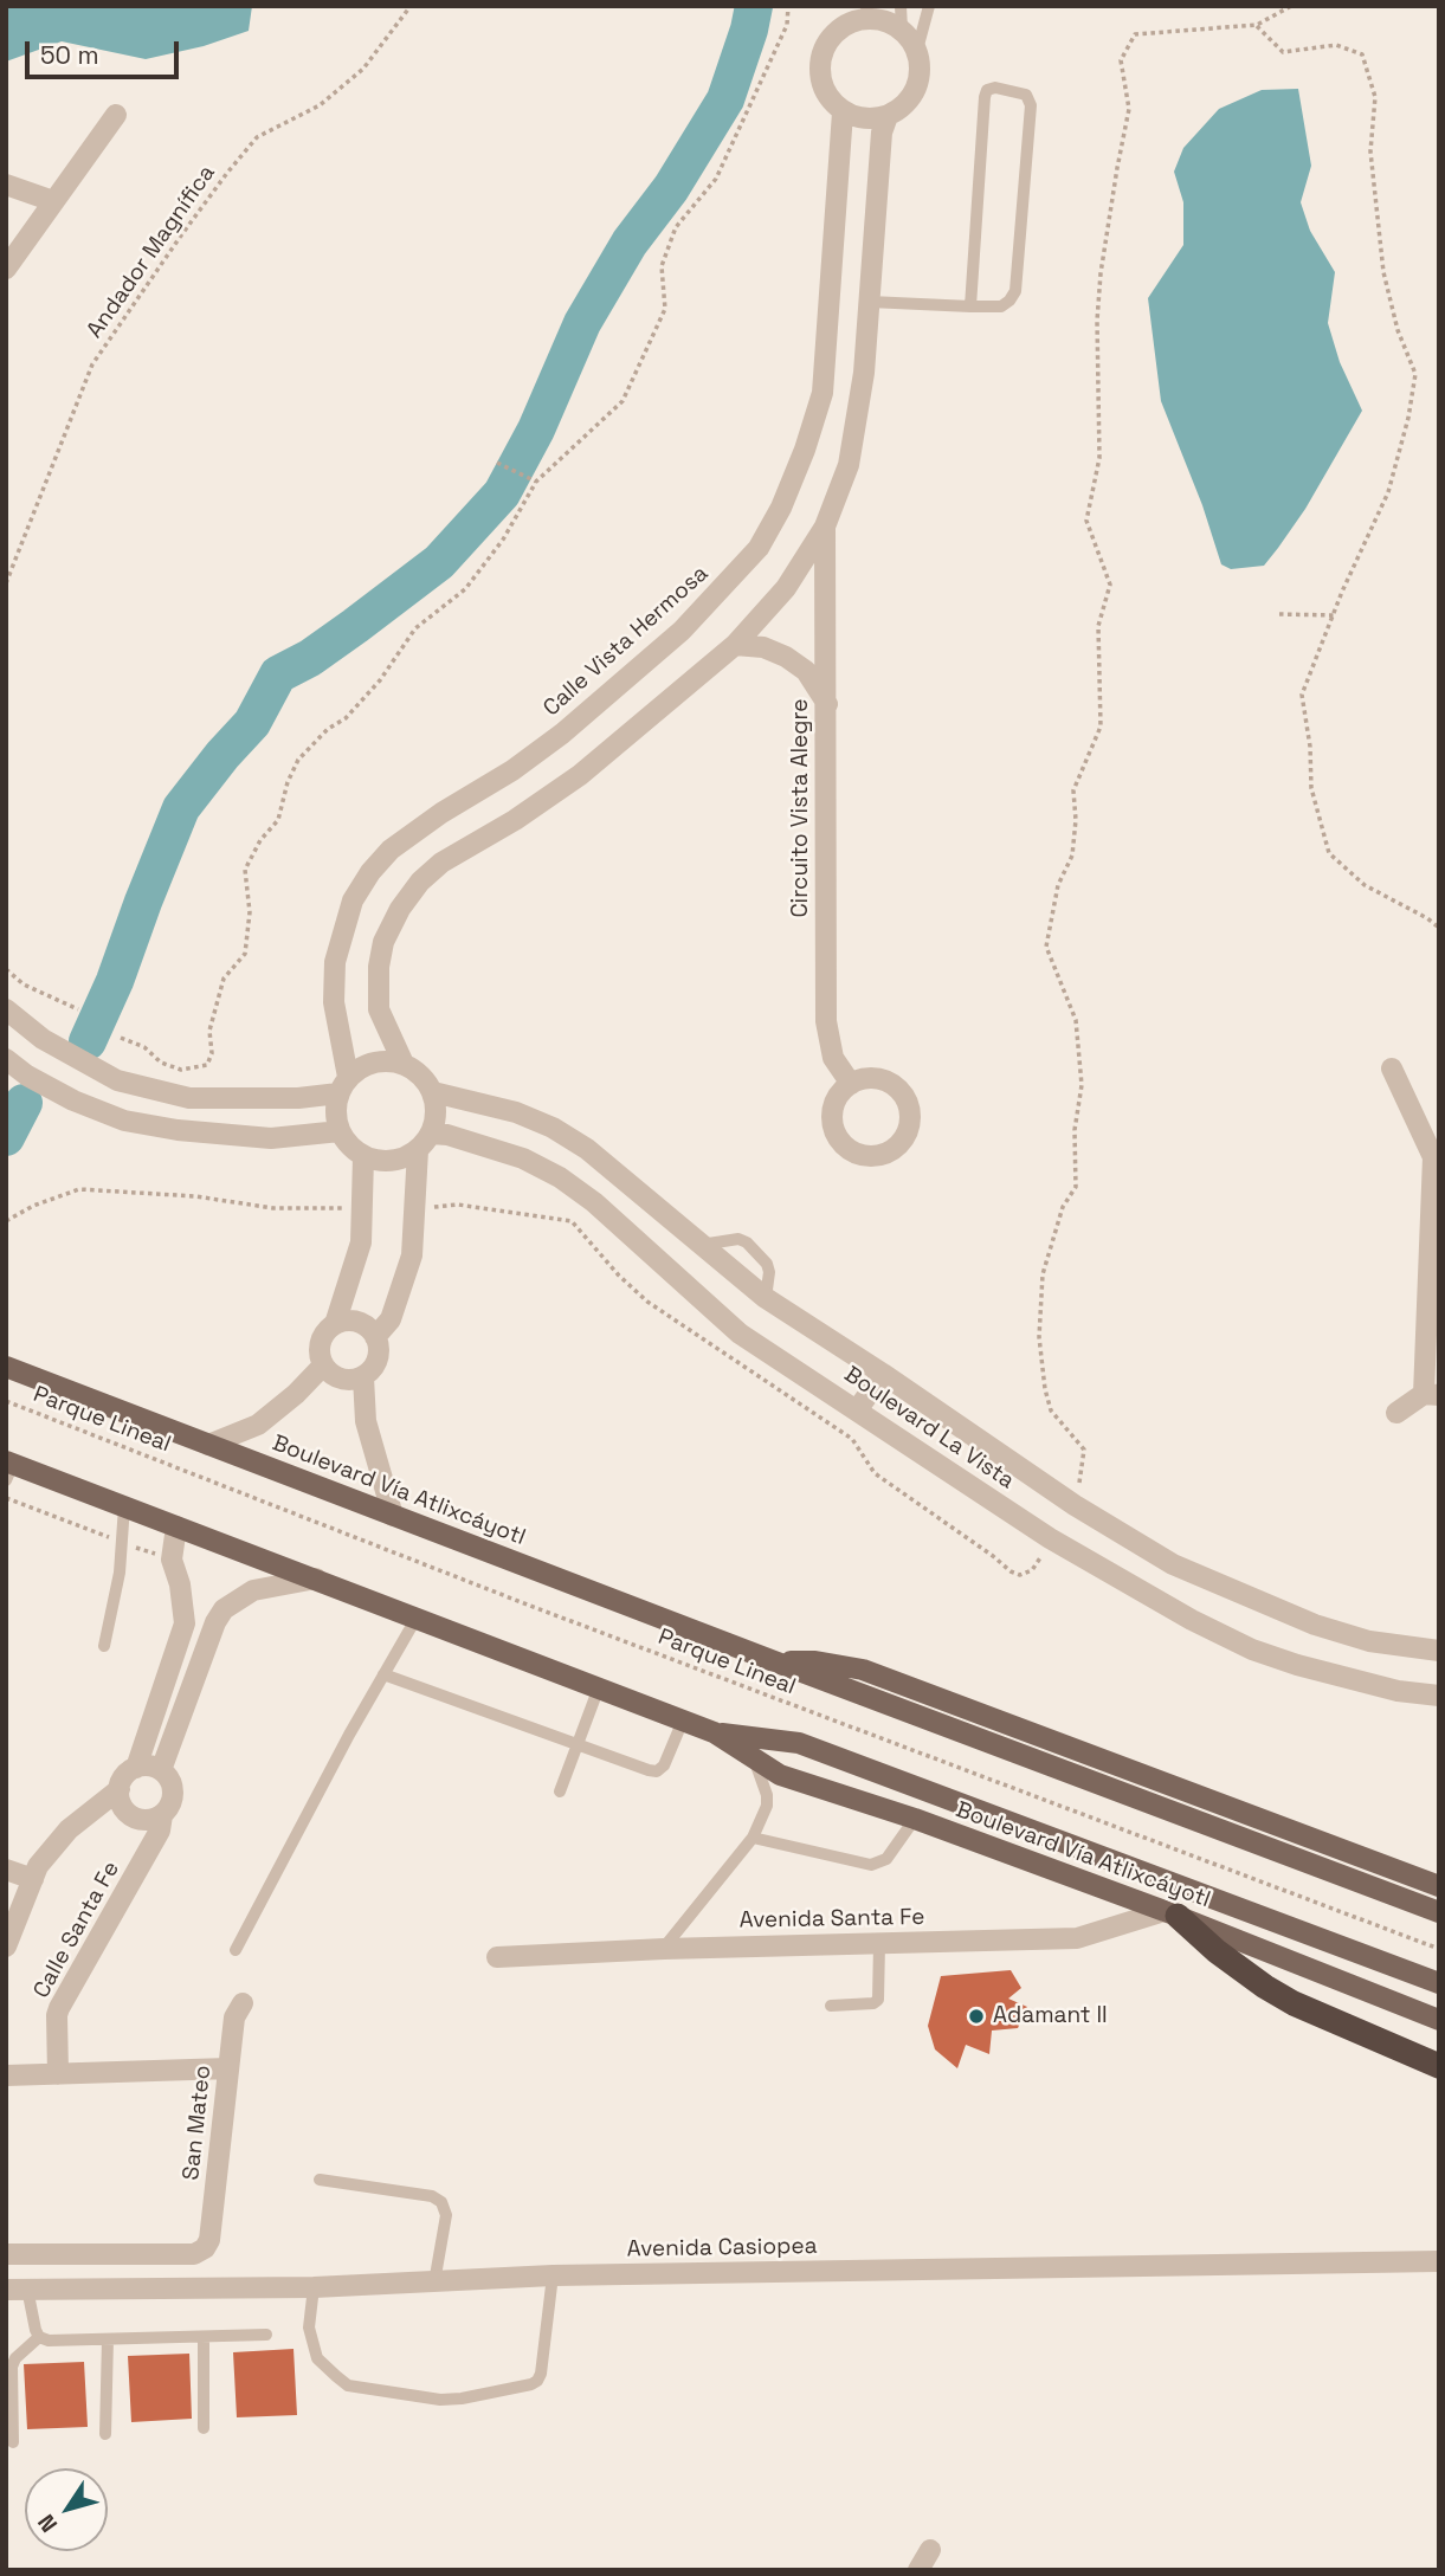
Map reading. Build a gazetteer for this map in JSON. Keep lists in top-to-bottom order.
{
  "streets": {
    "main road": ["Boulevard Vía Atlixcáyotl"],
    "street": [
      "Calle Vista Hermosa",
      "Circuito Vista Alegre",
      "Boulevard La Vista",
      "Avenida Santa Fe",
      "Calle Santa Fe",
      "San Mateo",
      "Avenida Casiopea"
    ],
    "path": ["Andador Magnífica", "Parque Lineal"]
  },
  "crossings": [
    ["Calle Vista Hermosa", "Boulevard La Vista"],
    ["Boulevard Vía Atlixcáyotl", "Avenida Santa Fe"]
  ],
  "places": ["Adamant II"],
  "scale_bar": "50 m",
  "north": "bottom left"
}
